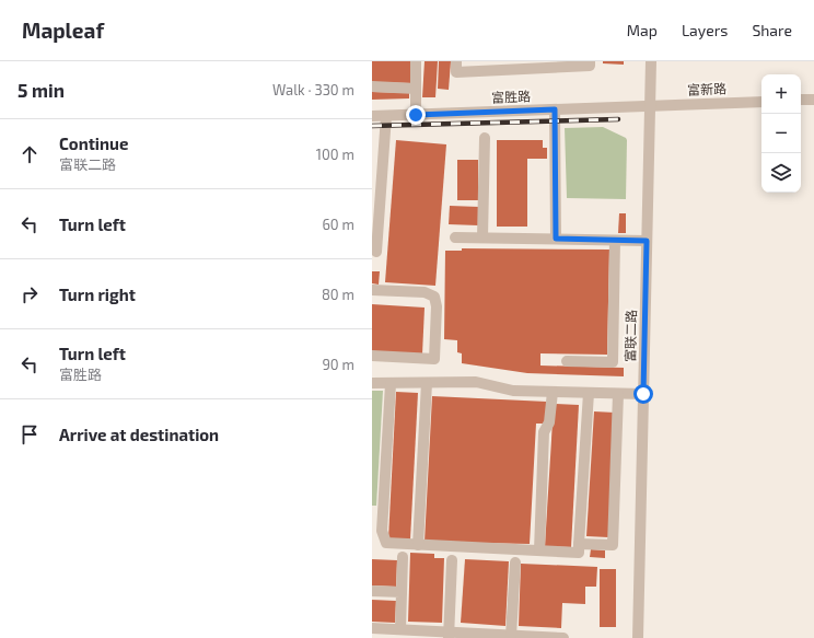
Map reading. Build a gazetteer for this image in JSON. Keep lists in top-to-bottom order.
{
  "streets": {
    "street": ["富新路", "富胜路", "富联二路"]
  },
  "crossings": [
    ["富新路", "富胜路"],
    ["富新路", "富联二路"],
    ["富胜路", "富联二路"]
  ],
  "page": {
    "header": "Mapleaf",
    "nav": ["Map", "Layers", "Share"],
    "heading": ["5 min", "Walk · 330 m"],
    "map_buttons": ["+", "−"],
    "list": [
      ["Continue", "富联二路", "100 m"],
      ["Turn left", "60 m"],
      ["Turn right", "80 m"],
      ["Turn left", "富胜路", "90 m"],
      "Arrive at destination"
    ]
  }
}
